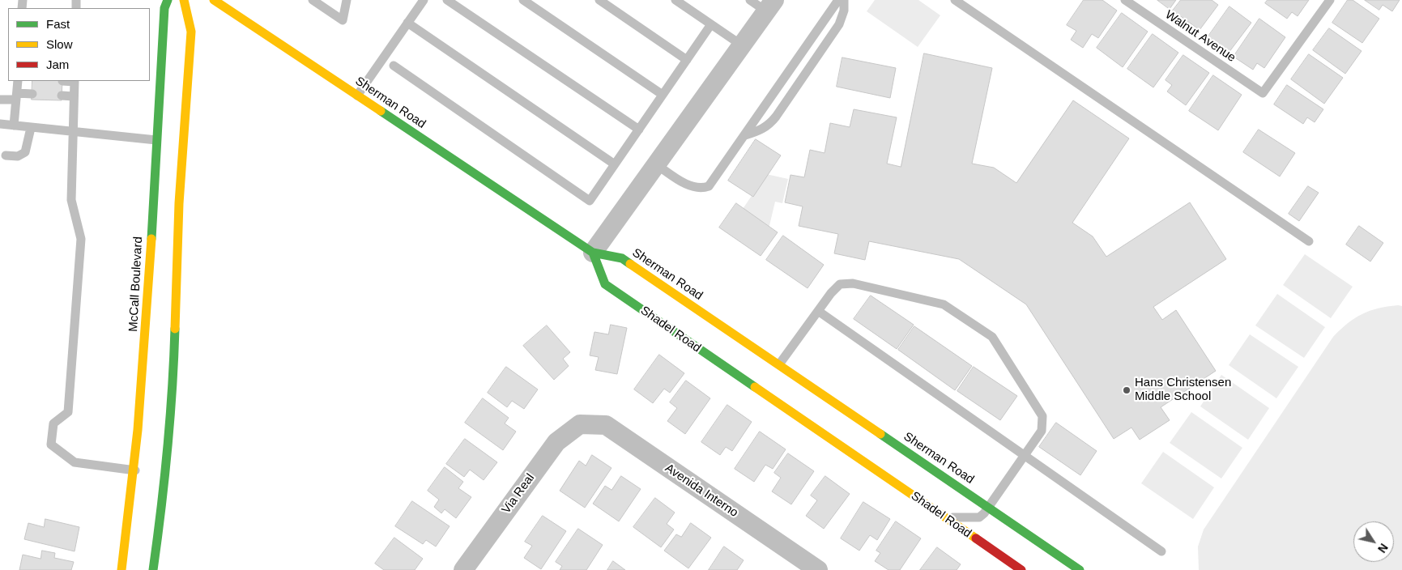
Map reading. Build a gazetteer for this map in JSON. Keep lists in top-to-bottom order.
{
  "streets": {
    "street": [
      "Sherman Road",
      "McCall Boulevard",
      "Shadel Road",
      "Avenida Interno",
      "Via Real"
    ],
    "lane": ["Walnut Avenue"]
  },
  "crossings": [
    ["Sherman Road", "Shadel Road"],
    ["Avenida Interno", "Via Real"]
  ],
  "places": ["Hans Christensen Middle School"],
  "legend": ["Fast", "Slow", "Jam"],
  "north": "bottom right"
}
